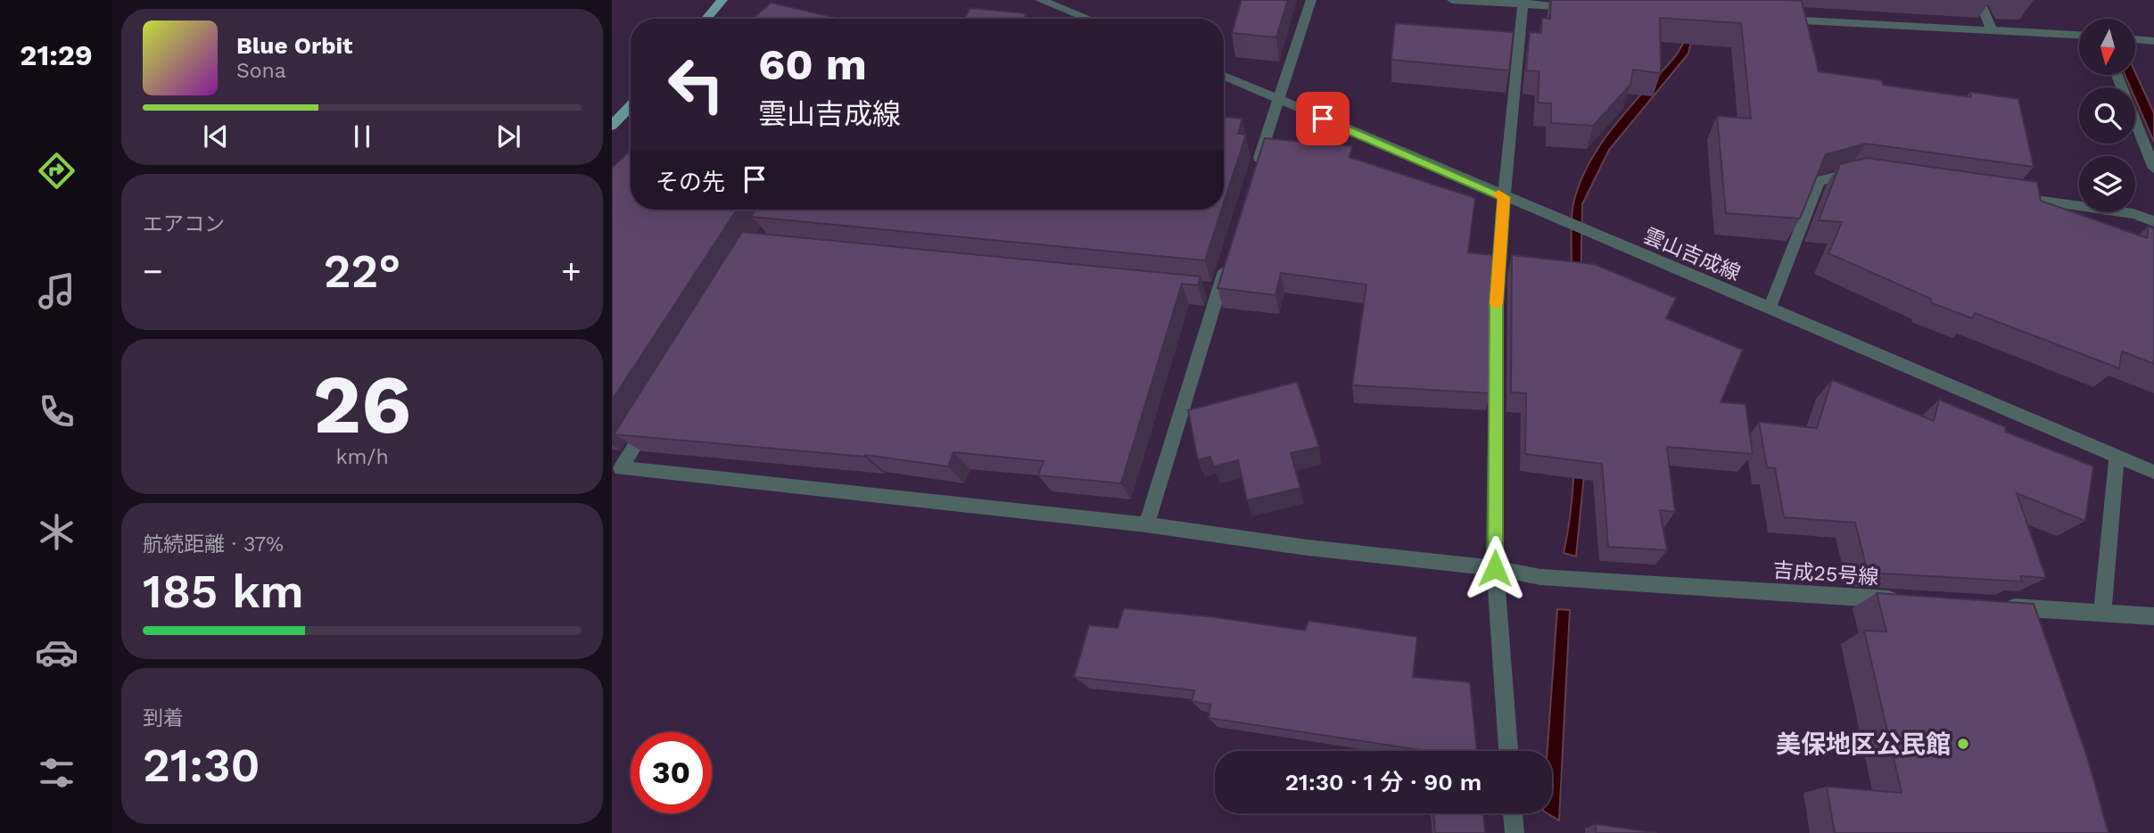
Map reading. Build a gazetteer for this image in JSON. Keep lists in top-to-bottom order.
{
  "streets": {
    "street": ["雲山吉成線", "吉成25号線"]
  },
  "places": ["美保地区公民館"],
  "north": "bottom",
  "page": {
    "tabs": "21:29",
    "turn": ["60 m", "雲山吉成線"],
    "song": ["Blue Orbit", "Sona"],
    "then": "その先",
    "tile": [
      "エアコン",
      ["26", "km/h"],
      ["航続距離 · 37%", "185 km"],
      ["到着", "21:30"]
    ],
    "heat": ["−", "22°", "+"],
    "limit": "30",
    "trip": "21:30 · 1 分 · 90 m"
  }
}
